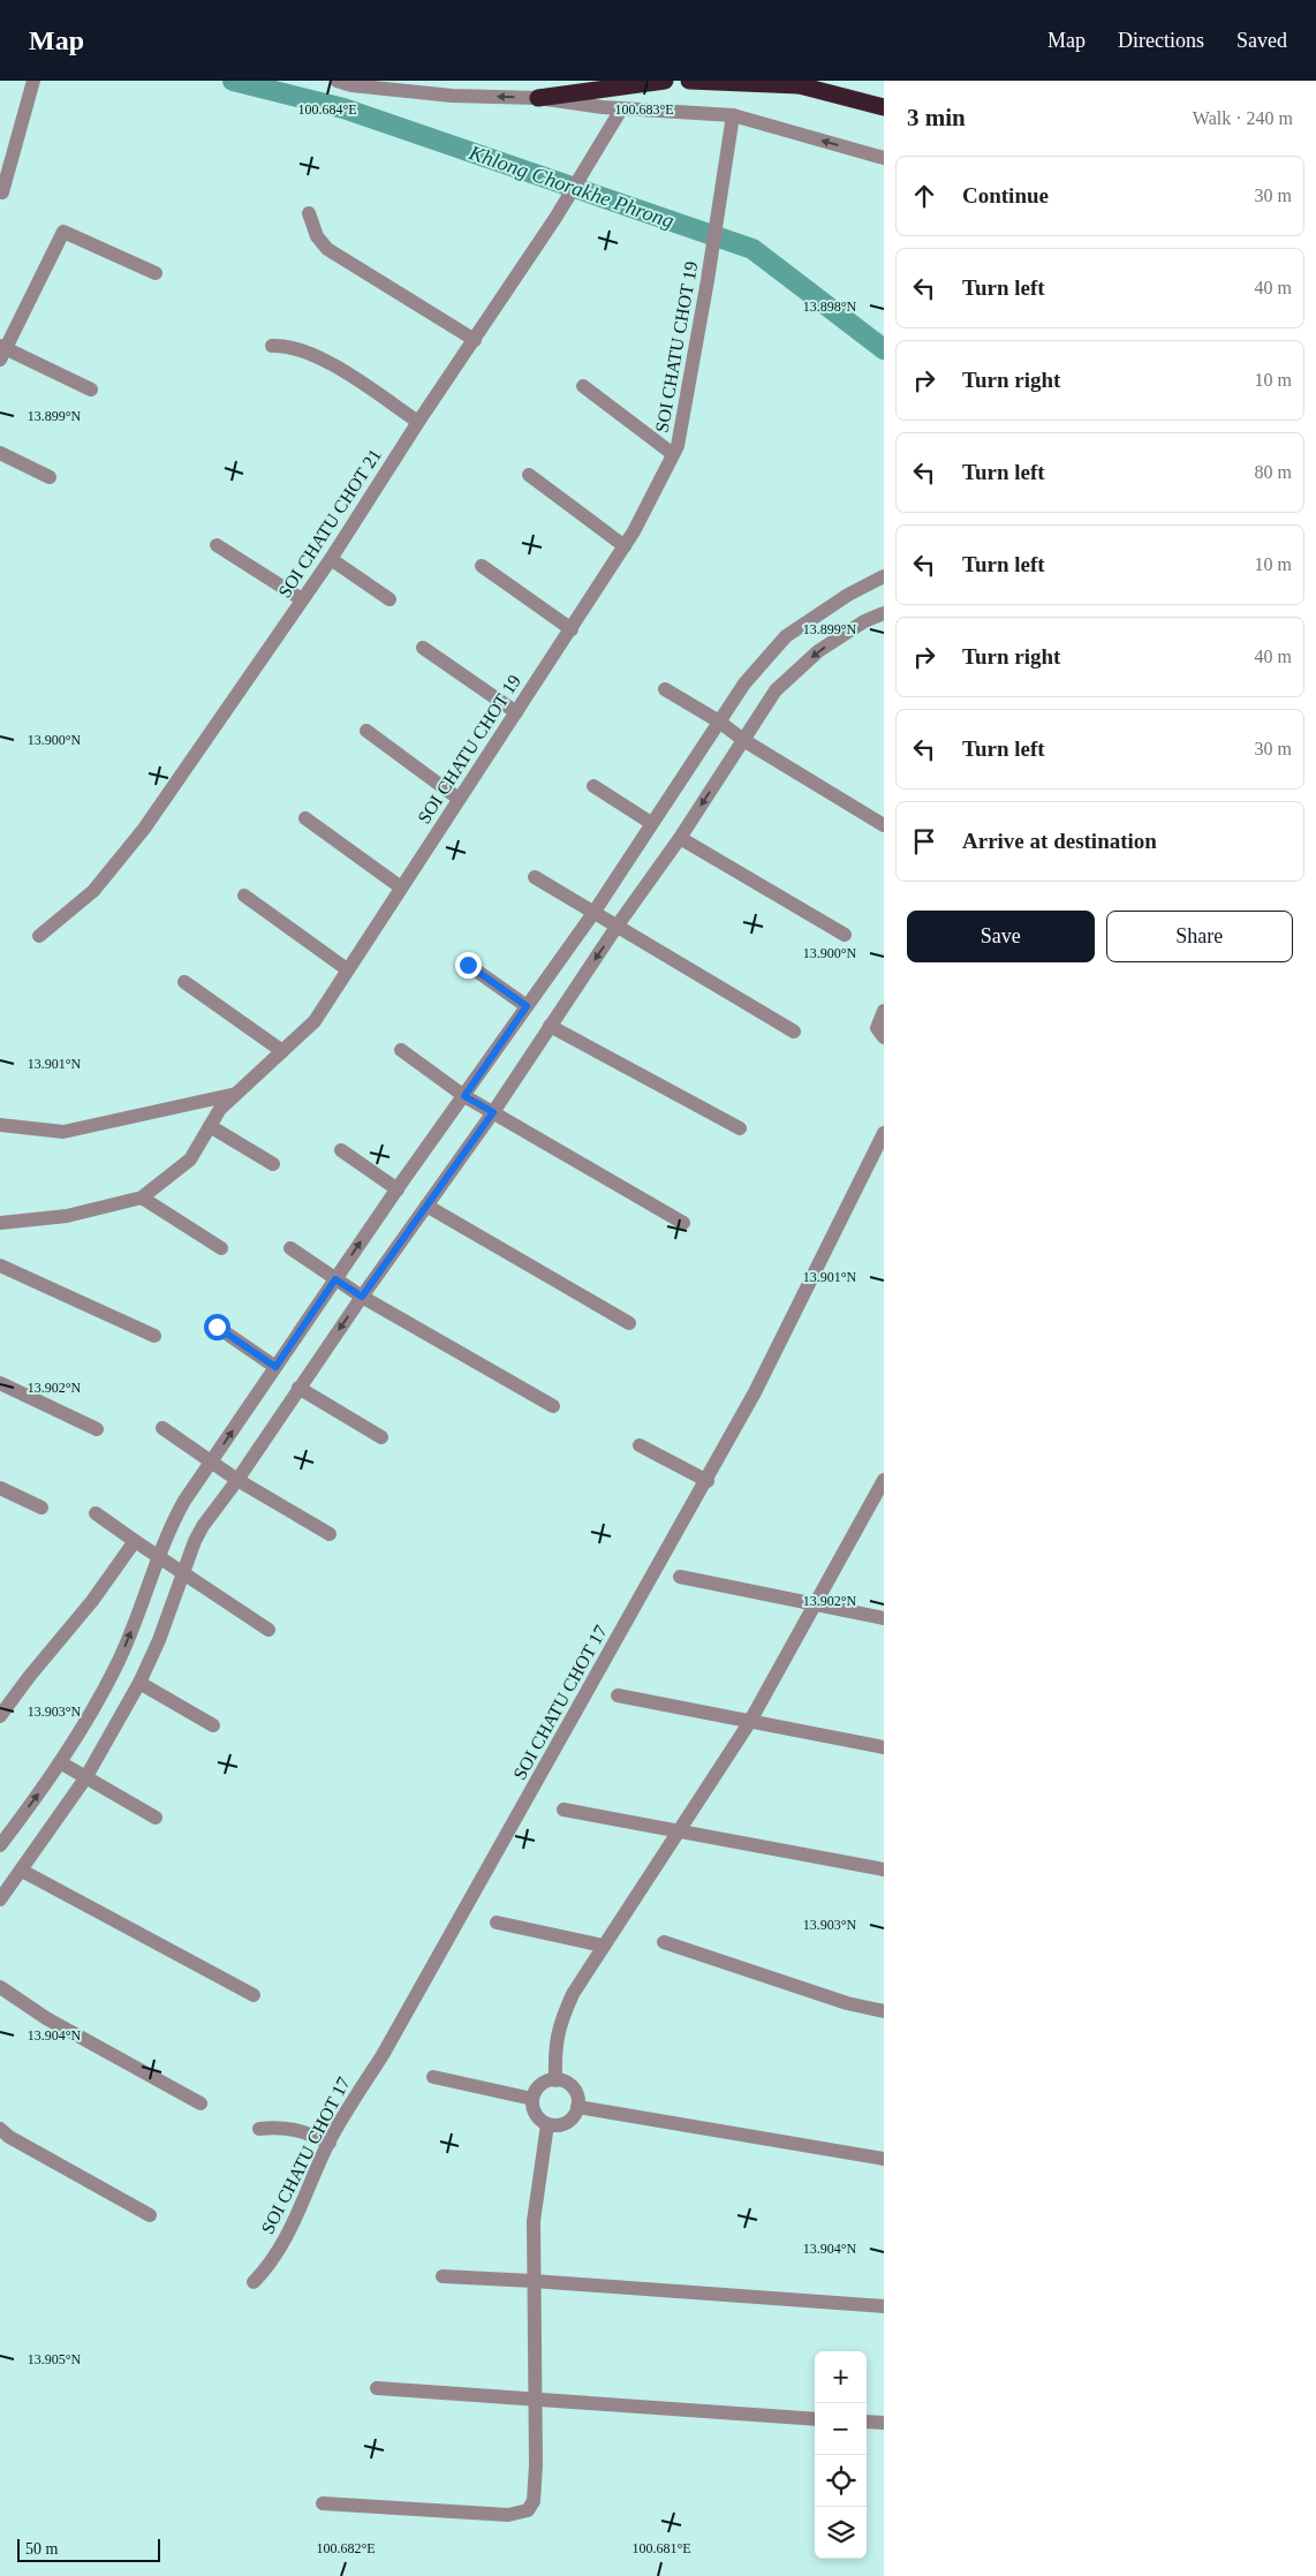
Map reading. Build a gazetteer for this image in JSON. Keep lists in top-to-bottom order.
{
  "streets": {
    "street": ["SOI CHATU CHOT 19", "SOI CHATU CHOT 21", "SOI CHATU CHOT 17"]
  },
  "water": ["Khlong Chorakhe Phrong"],
  "scale_bar": "50 m",
  "page": {
    "header": "Map",
    "nav": ["Map", "Directions", "Saved"],
    "heading": ["3 min", "Walk · 240 m"],
    "list": [
      ["Continue", "30 m"],
      ["Turn left", "40 m"],
      ["Turn right", "10 m"],
      ["Turn left", "80 m"],
      ["Turn left", "10 m"],
      ["Turn right", "40 m"],
      ["Turn left", "30 m"],
      "Arrive at destination"
    ],
    "buttons": ["Save", "Share"],
    "map_buttons": ["+", "−"],
    "scale": "50 m"
  },
  "coordinates": [
    "100.684°E",
    "100.683°E",
    "13.898°N",
    "13.899°N",
    "13.900°N",
    "13.901°N",
    "13.902°N",
    "13.903°N",
    "13.904°N",
    "13.905°N",
    "100.682°E",
    "100.681°E"
  ]
}
